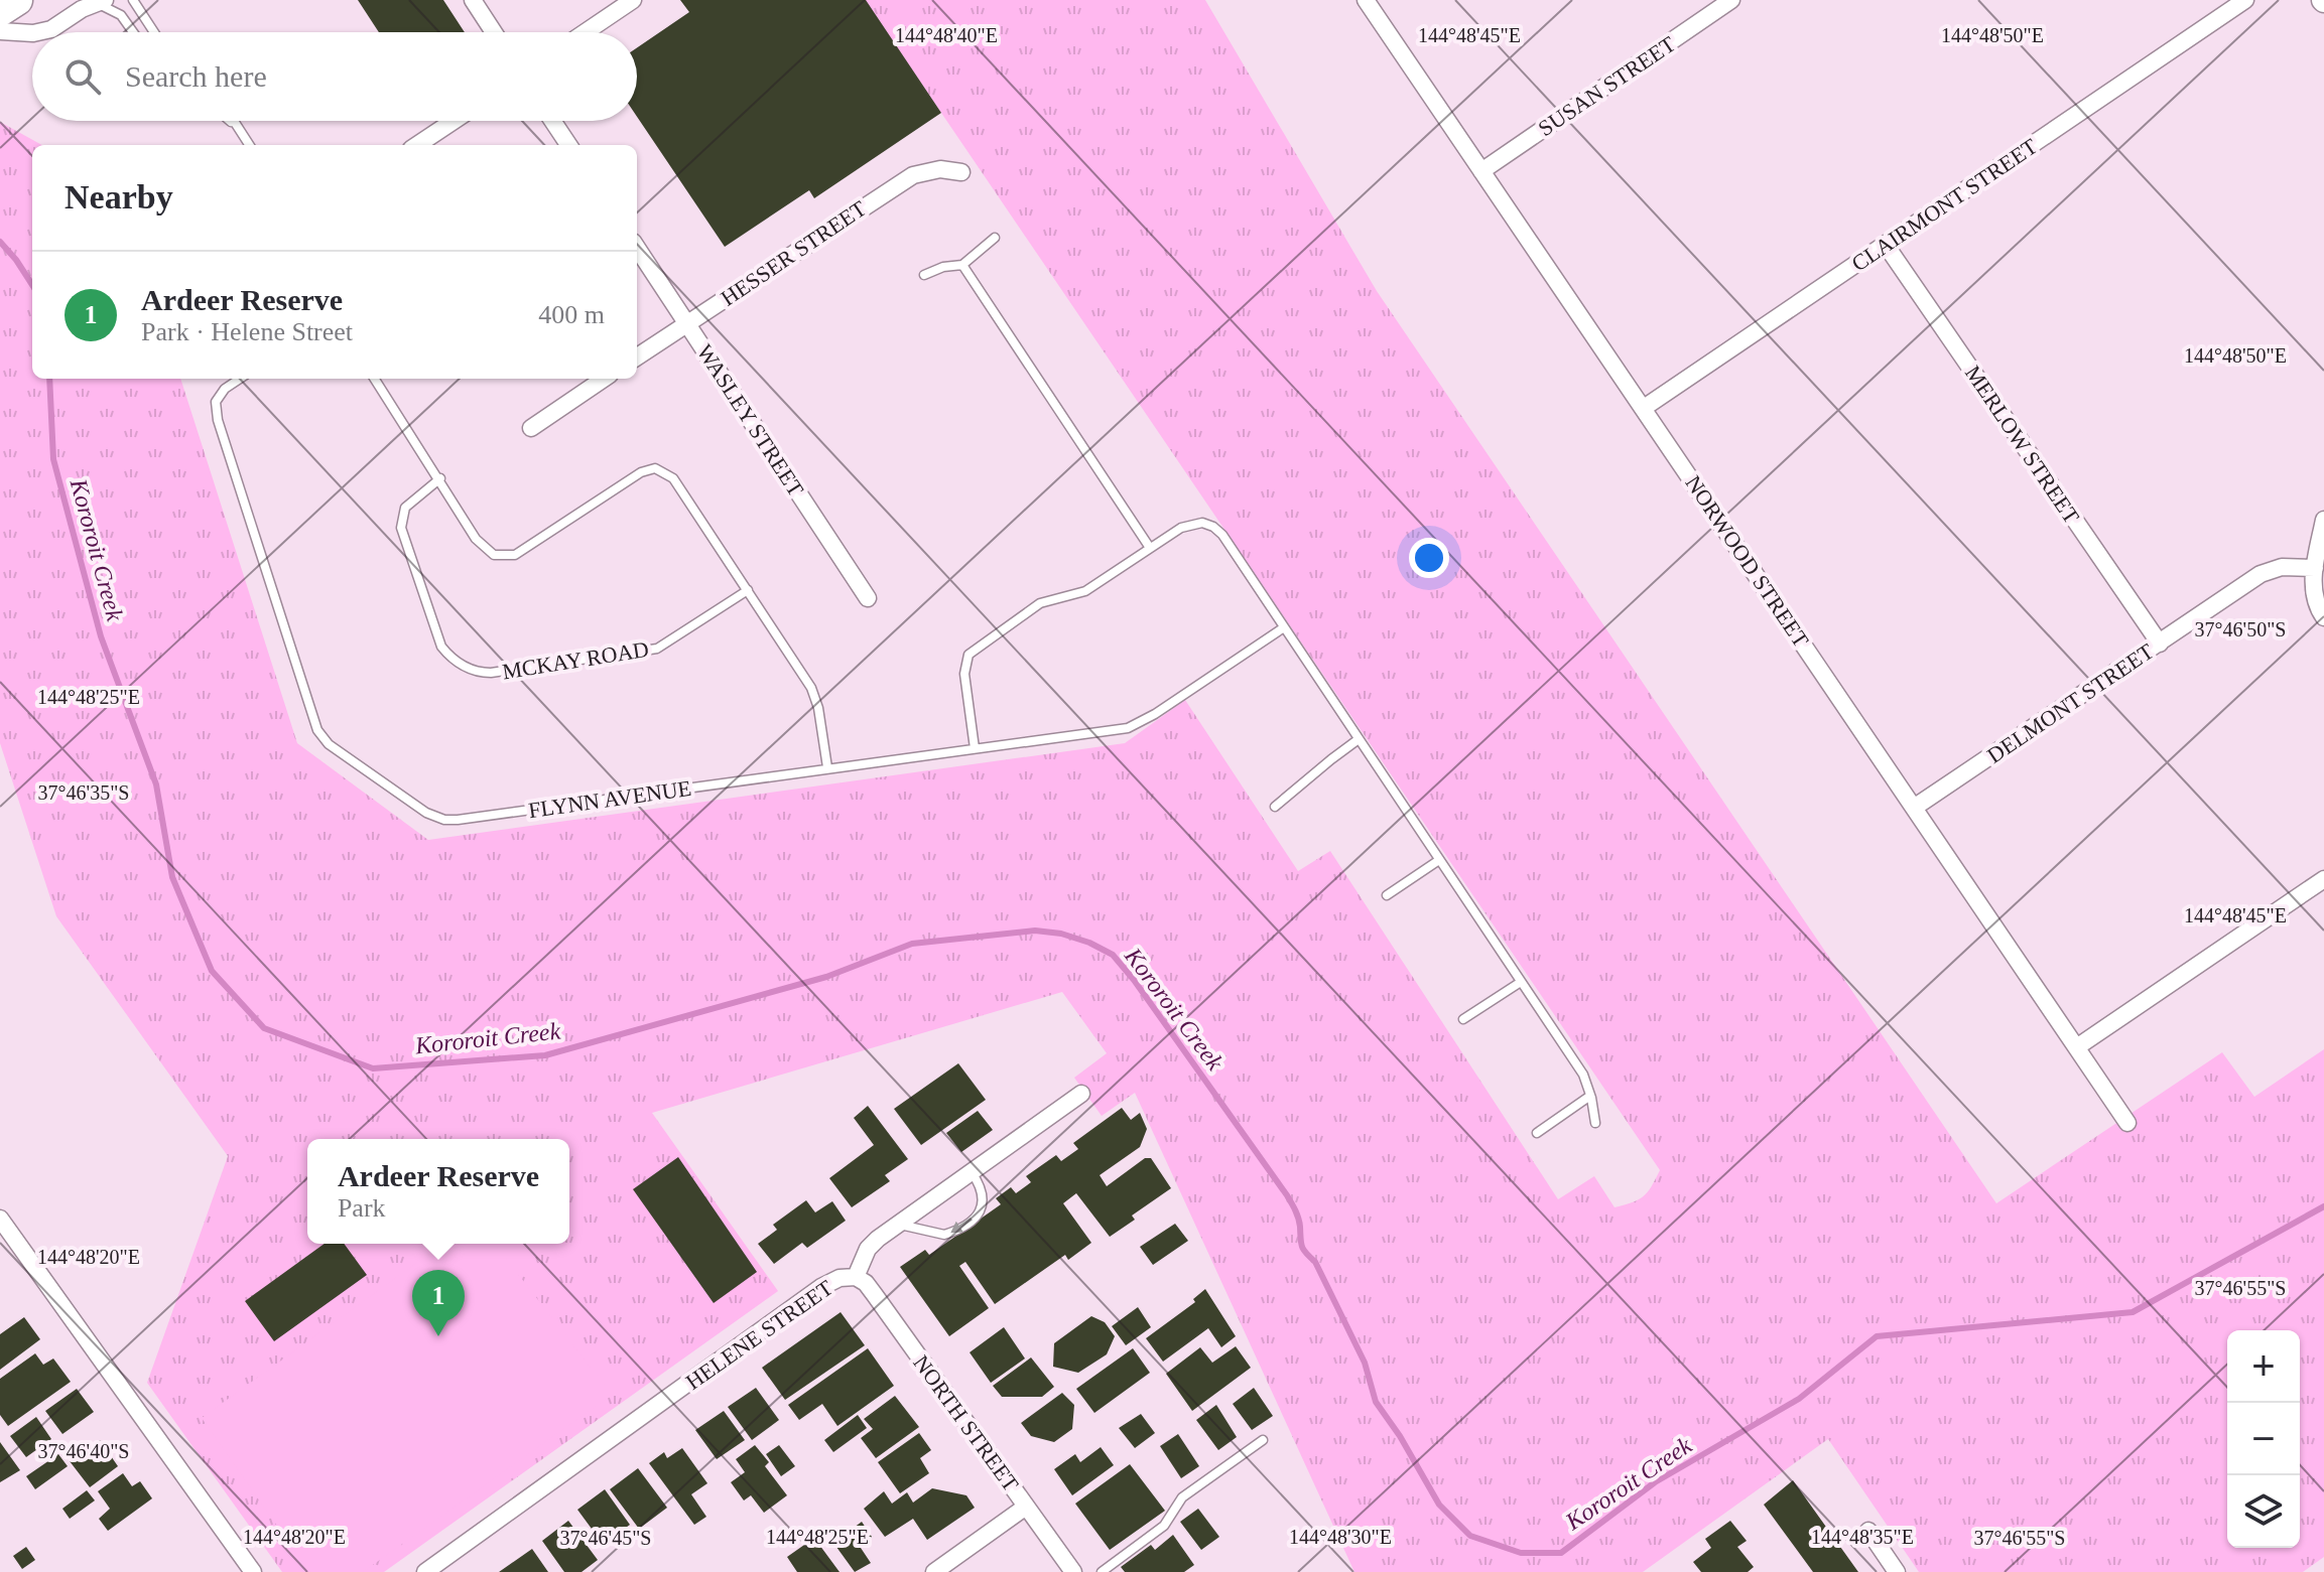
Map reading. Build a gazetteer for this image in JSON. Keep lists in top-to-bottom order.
{
  "streets": {
    "street": [
      "SUSAN STREET",
      "CLAIRMONT STREET",
      "HESSER STREET",
      "WASLEY STREET",
      "MERLOW STREET",
      "NORWOOD STREET",
      "DELMONT STREET",
      "HELENE STREET",
      "NORTH STREET"
    ],
    "lane": ["MCKAY ROAD", "FLYNN AVENUE"]
  },
  "crossings": [
    ["SUSAN STREET", "NORWOOD STREET"],
    ["CLAIRMONT STREET", "MERLOW STREET"],
    ["CLAIRMONT STREET", "NORWOOD STREET"],
    ["HESSER STREET", "WASLEY STREET"],
    ["MERLOW STREET", "DELMONT STREET"],
    ["NORWOOD STREET", "DELMONT STREET"],
    ["HELENE STREET", "NORTH STREET"]
  ],
  "water": ["Kororoit Creek"],
  "page": {
    "search": "Search here",
    "heading": "Nearby",
    "list": [
      {
        "mark": "1",
        "name": "Ardeer Reserve",
        "note": "Park · Helene Street",
        "value": "400 m"
      }
    ],
    "popup": ["Ardeer Reserve", "Park"],
    "pins": "1",
    "map_buttons": ["+", "−"]
  },
  "coordinates": [
    "144°48'45\"E",
    "144°48'50\"E",
    "144°48'40\"E",
    "37°46'50\"S",
    "144°48'25\"E",
    "37°46'35\"S",
    "144°48'20\"E",
    "37°46'55\"S",
    "37°46'40\"S",
    "144°48'30\"E",
    "144°48'35\"E",
    "37°46'45\"S"
  ]
}
